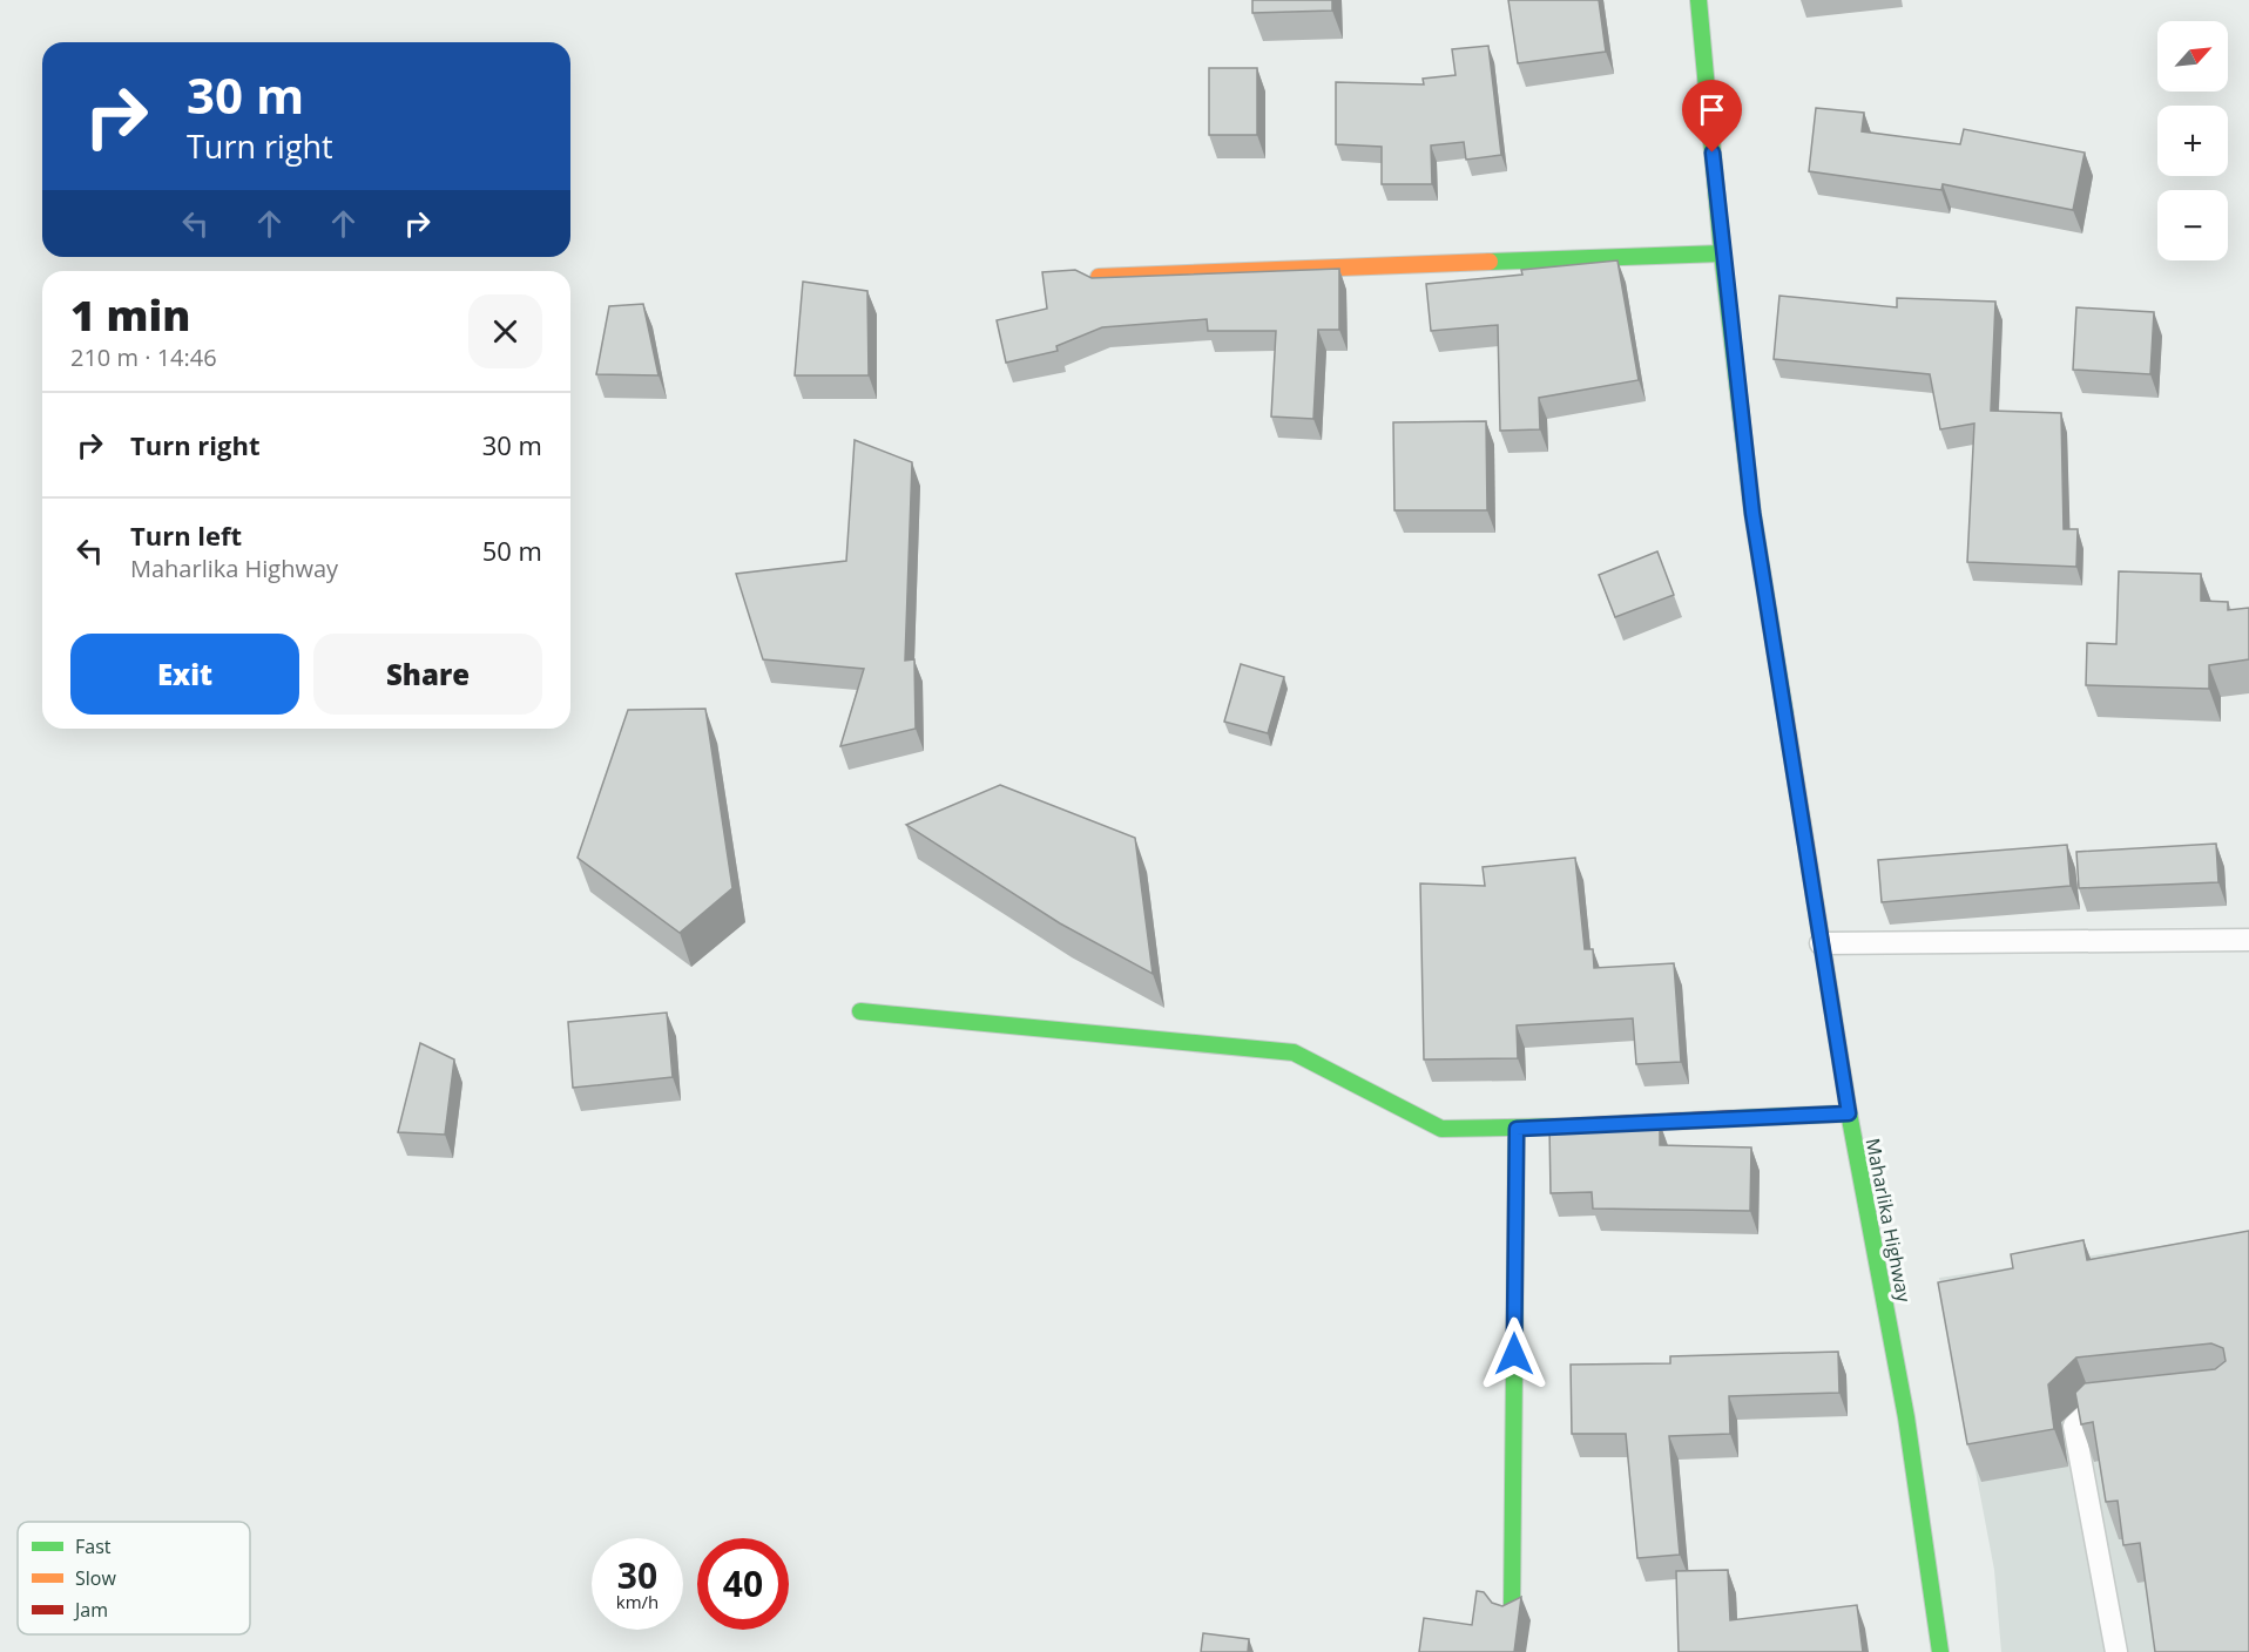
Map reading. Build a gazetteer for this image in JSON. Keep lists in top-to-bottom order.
{
  "streets": {
    "main road": ["Maharlika Highway"]
  },
  "legend": ["Fast", "Slow", "Jam"],
  "north": "top right",
  "page": {
    "map_buttons": ["+", "−"],
    "turn": ["30 m", "Turn right"],
    "heading": ["1 min", "210 m · 14:46"],
    "list": [
      {
        "name": "Turn right",
        "value": "30 m"
      },
      {
        "name": "Turn left",
        "note": "Maharlika Highway",
        "value": "50 m"
      }
    ],
    "buttons": ["Exit", "Share"],
    "speed": "30 km/h",
    "limit": "40"
  }
}
